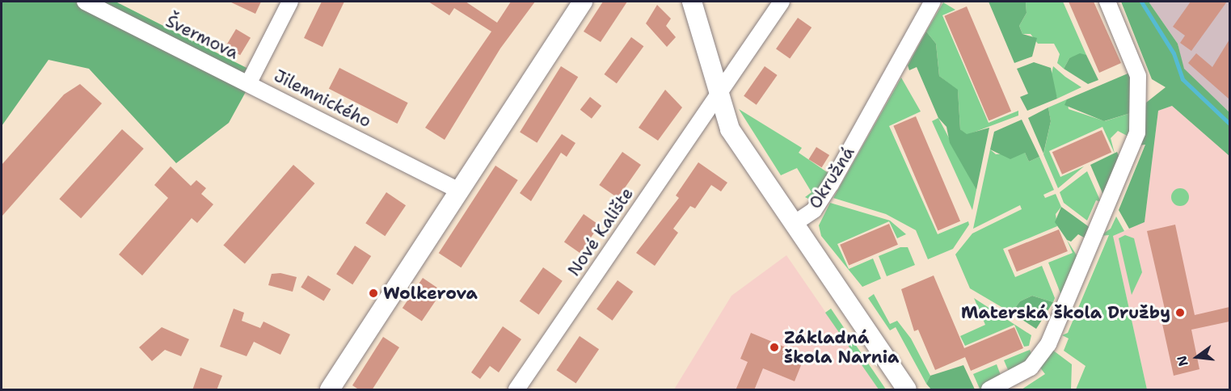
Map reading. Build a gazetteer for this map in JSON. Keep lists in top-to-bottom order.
{
  "streets": {
    "street": [
      "Švermova",
      "Jilemnického",
      "Okružná",
      "Nové Kalište"
    ]
  },
  "crossings": [
    ["Švermova", "Jilemnického"]
  ],
  "places": ["Wolkerova", "Materská škola Družby", "Základná škola Narnia"],
  "north": "left"
}
